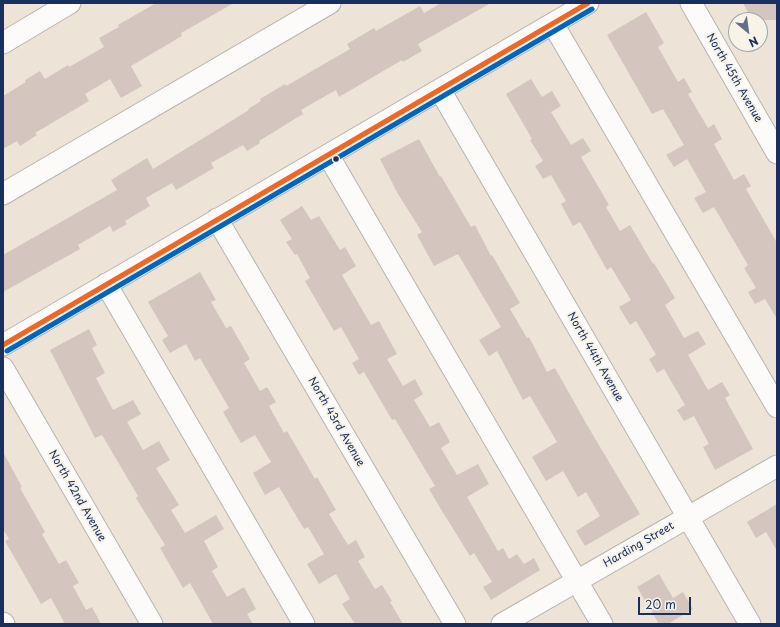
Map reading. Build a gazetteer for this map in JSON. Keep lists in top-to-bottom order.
{
  "streets": {
    "street": [
      "North 45th Avenue",
      "North 44th Avenue",
      "North 43rd Avenue",
      "North 42nd Avenue",
      "Harding Street"
    ]
  },
  "crossings": [
    ["North 44th Avenue", "Harding Street"]
  ],
  "scale_bar": "20 m",
  "north": "bottom right"
}
